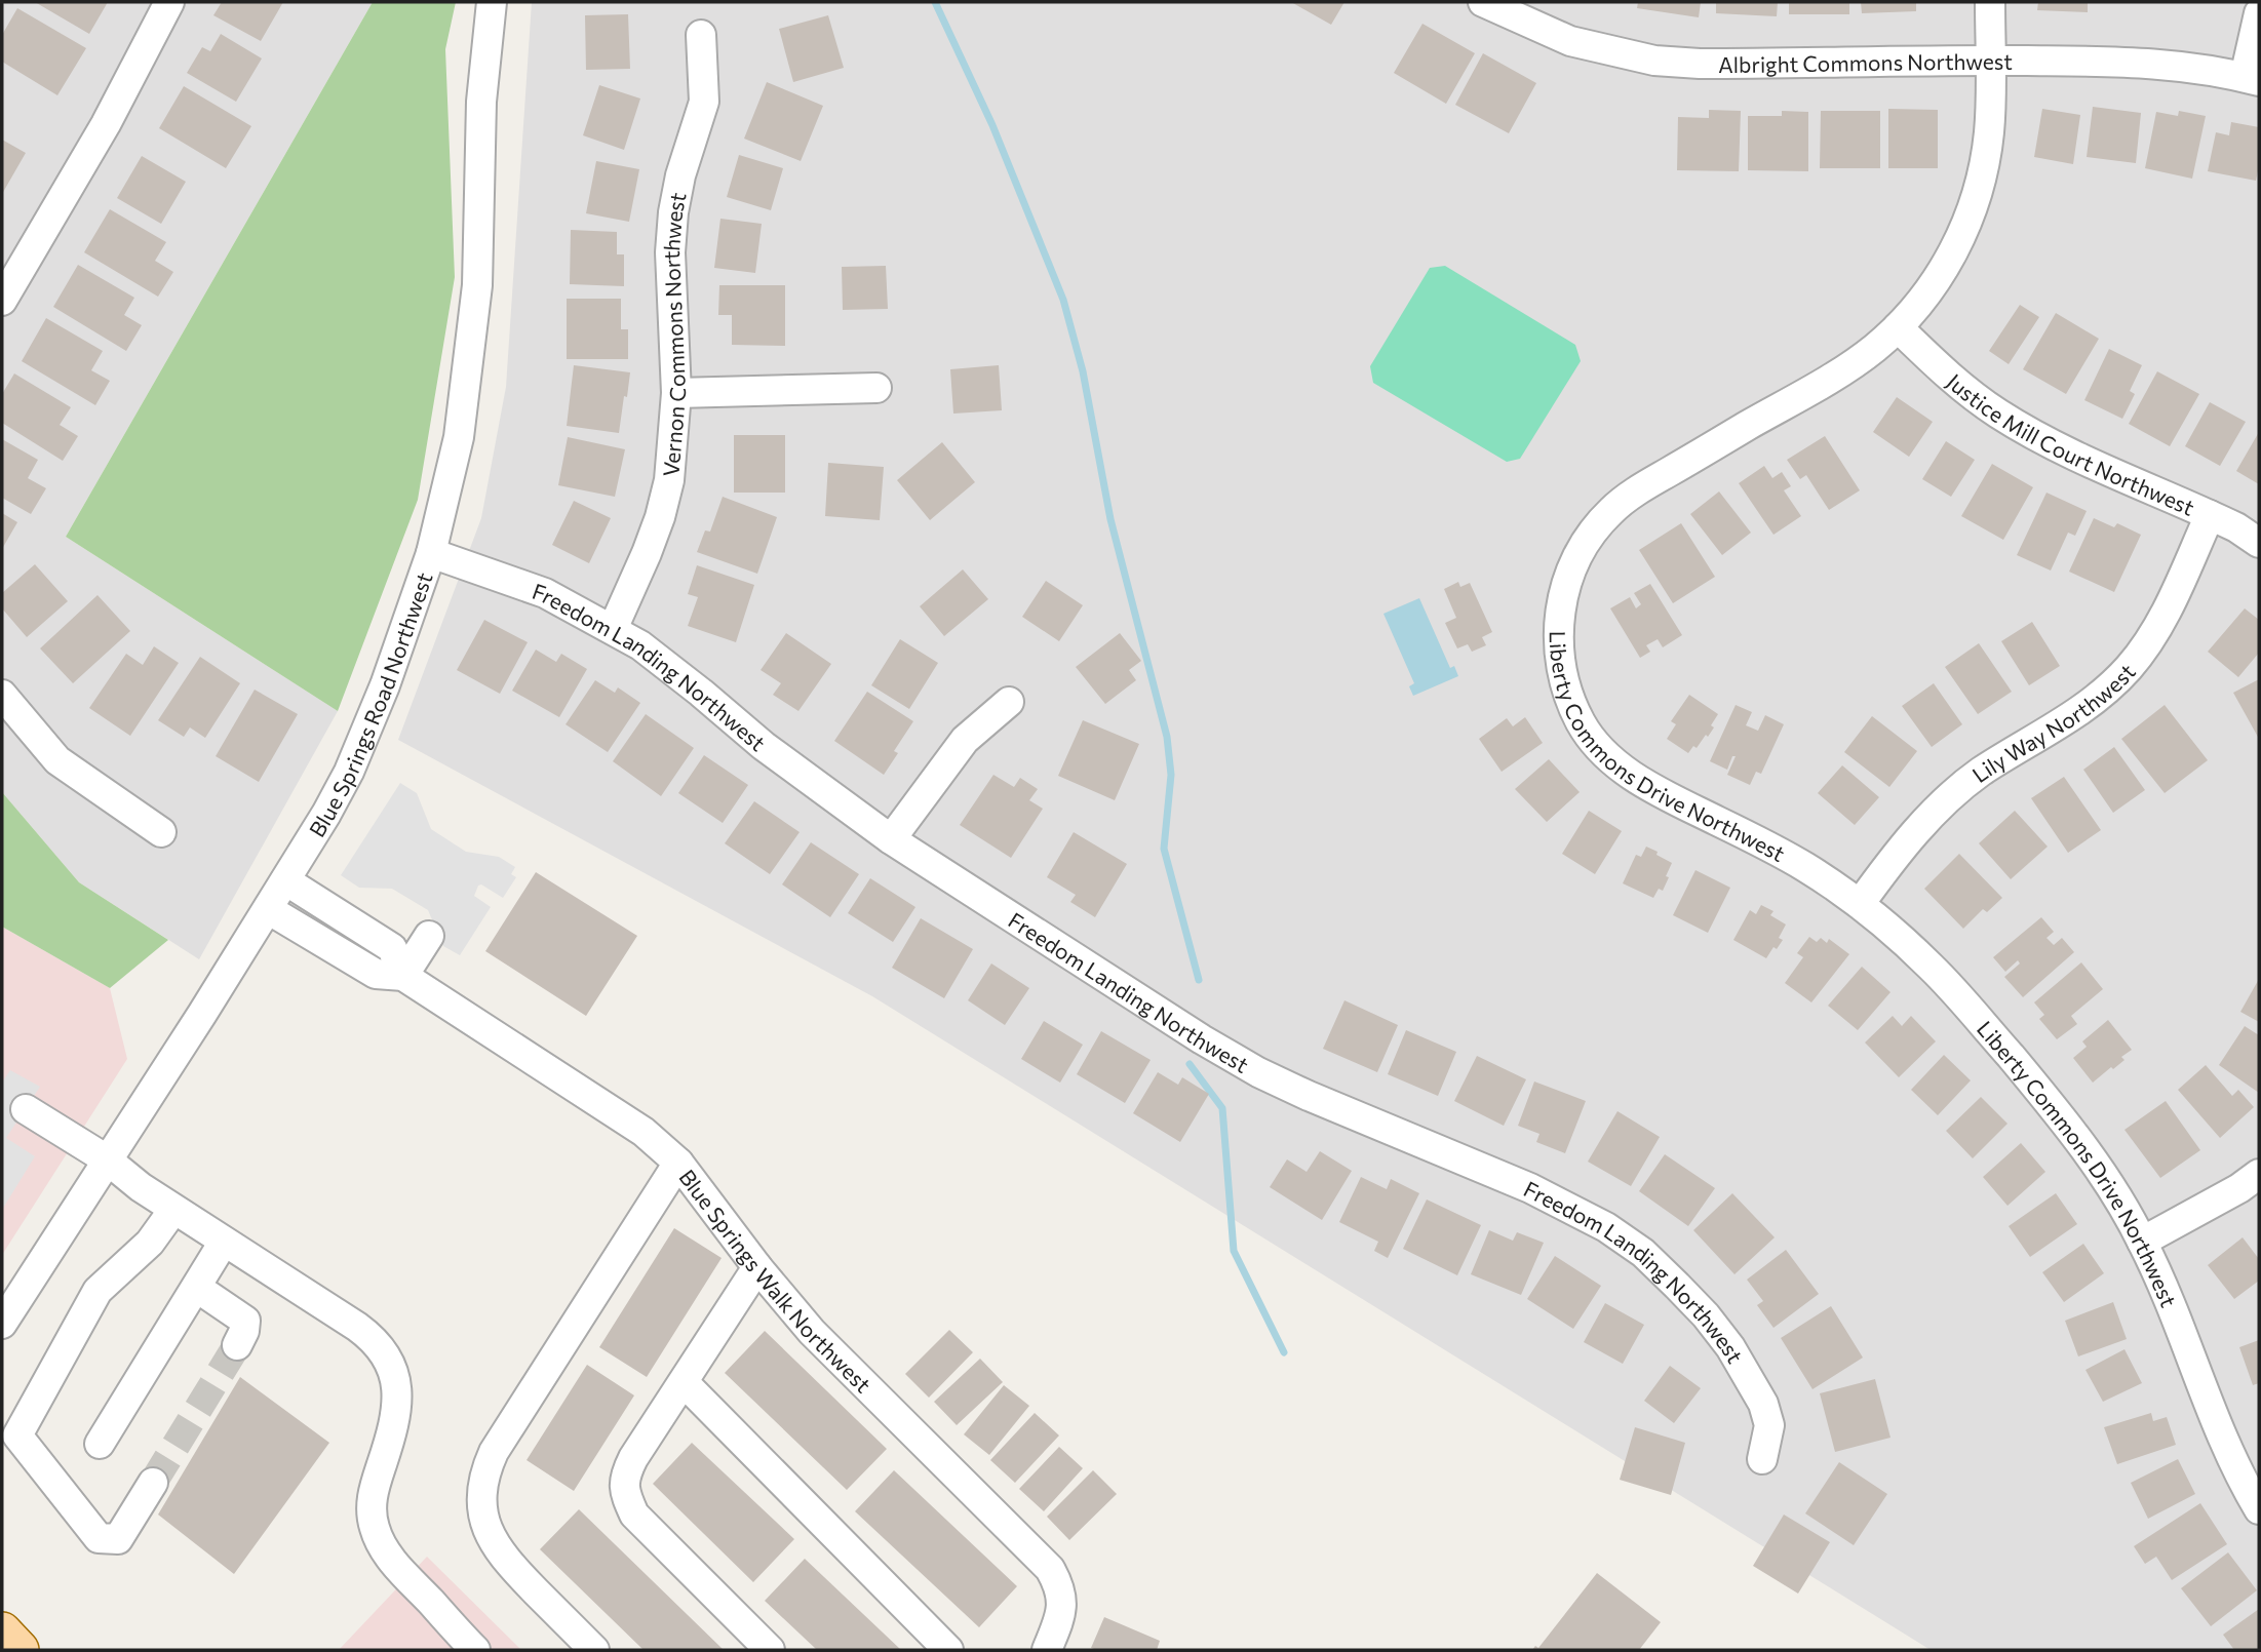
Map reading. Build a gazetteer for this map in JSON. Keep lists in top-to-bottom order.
{
  "streets": {
    "street": [
      "Albright Commons Northwest",
      "Vernon Commons Northwest",
      "Justice Mill Court Northwest",
      "Freedom Landing Northwest",
      "Blue Springs Road Northwest",
      "Lily Way Northwest",
      "Liberty Commons Drive Northwest",
      "Blue Springs Walk Northwest"
    ]
  },
  "crossings": [
    ["Albright Commons Northwest", "Liberty Commons Drive Northwest"],
    ["Vernon Commons Northwest", "Freedom Landing Northwest"],
    ["Justice Mill Court Northwest", "Lily Way Northwest"],
    ["Justice Mill Court Northwest", "Liberty Commons Drive Northwest"],
    ["Freedom Landing Northwest", "Blue Springs Road Northwest"],
    ["Blue Springs Road Northwest", "Blue Springs Walk Northwest"],
    ["Lily Way Northwest", "Liberty Commons Drive Northwest"]
  ]
}
